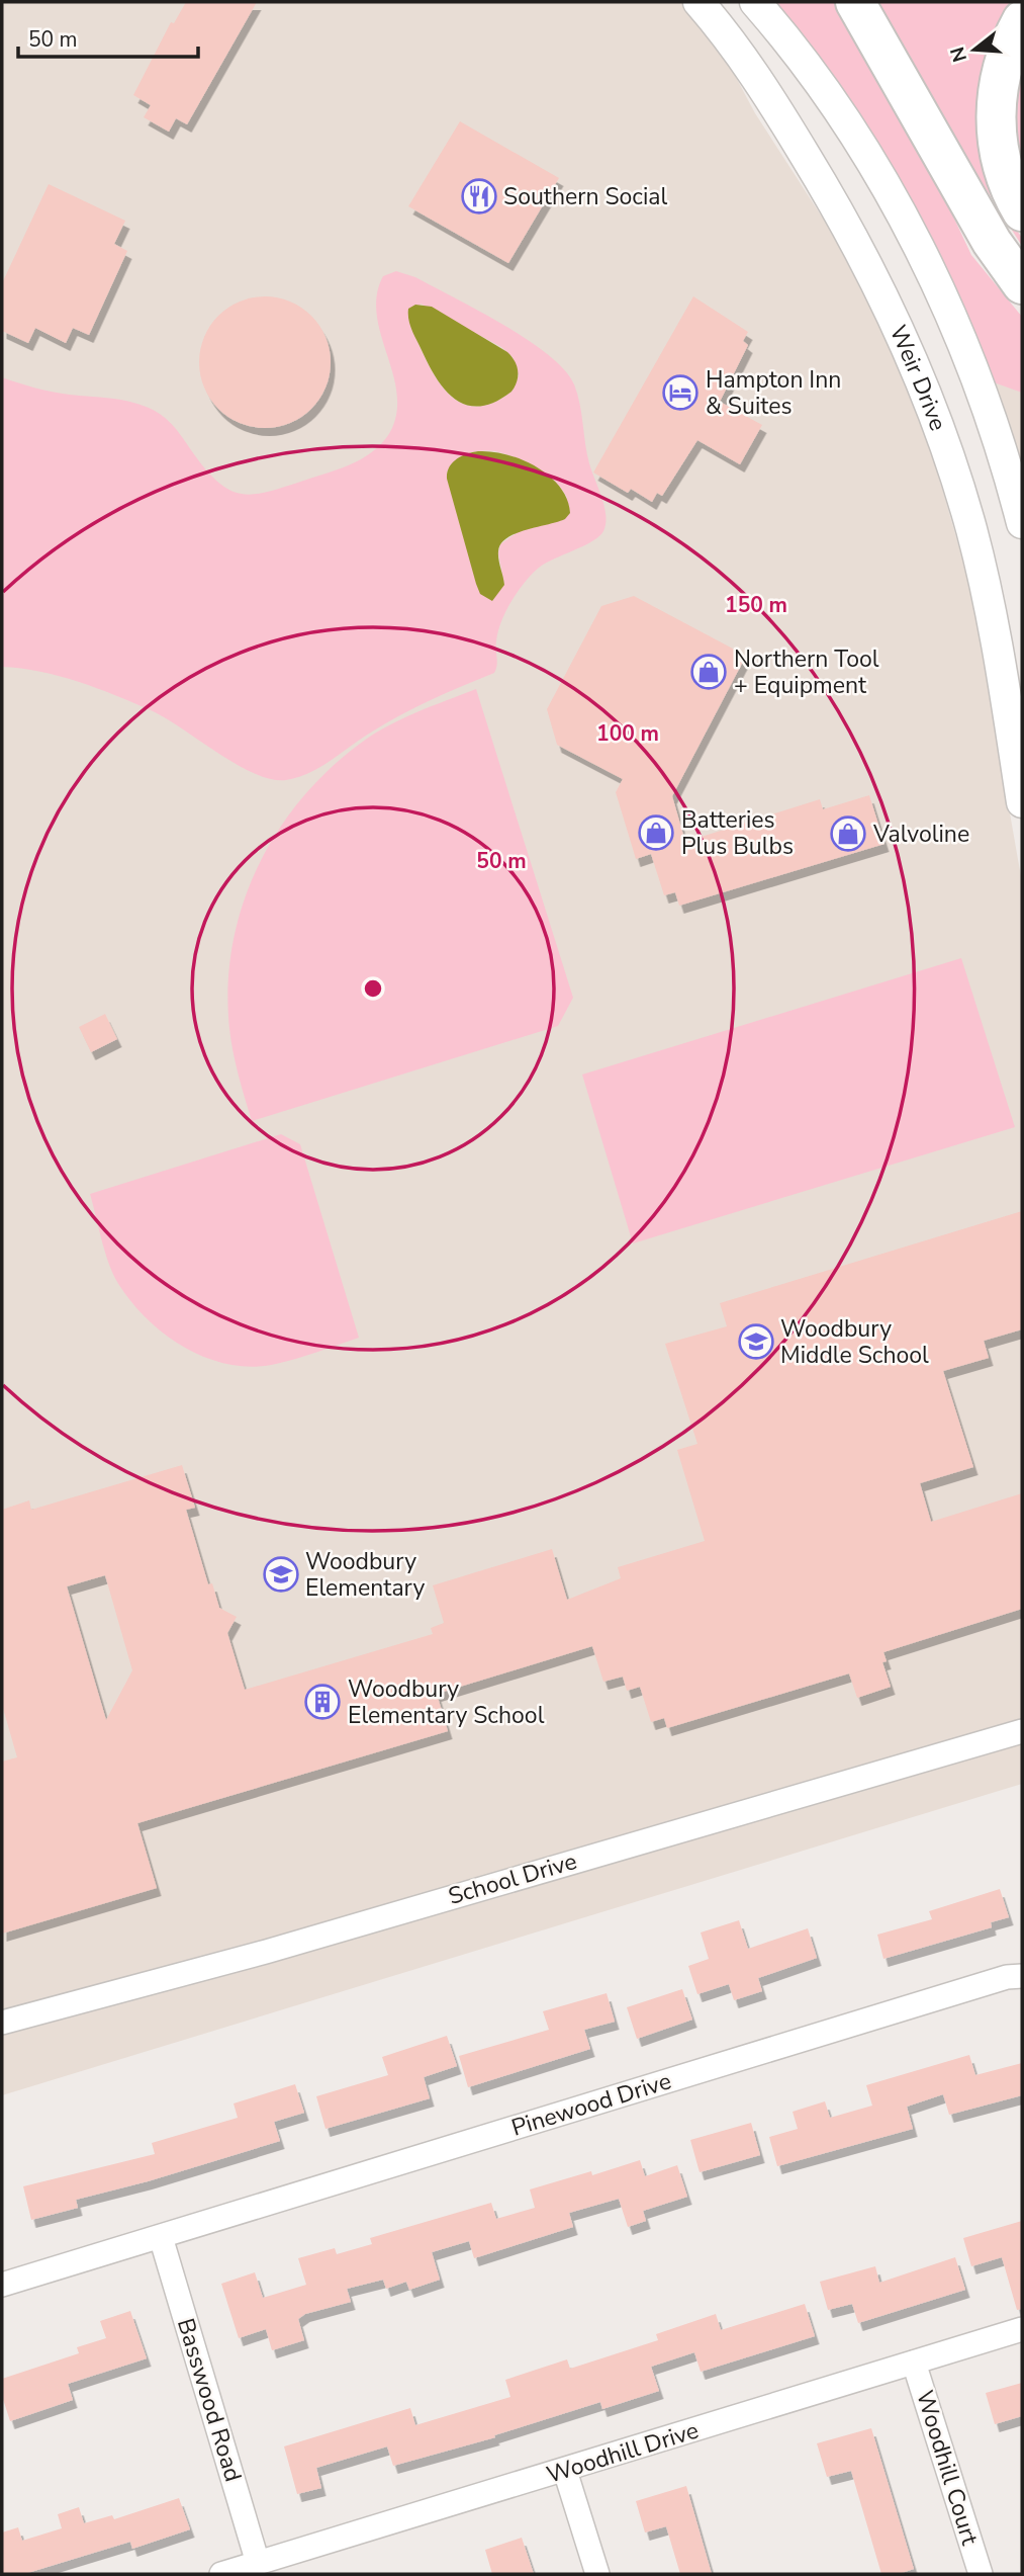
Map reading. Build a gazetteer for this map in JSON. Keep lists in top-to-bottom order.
{
  "streets": {
    "street": [
      "Weir Drive",
      "School Drive",
      "Pinewood Drive",
      "Basswood Road",
      "Woodhill Drive",
      "Woodhill Court"
    ]
  },
  "crossings": [
    ["Pinewood Drive", "Basswood Road"],
    ["Basswood Road", "Woodhill Drive"],
    ["Woodhill Drive", "Woodhill Court"]
  ],
  "places": {
    "restaurant": ["Southern Social"],
    "hotel": ["Hampton Inn & Suites"],
    "shop": ["Northern Tool + Equipment", "Batteries Plus Bulbs", "Valvoline"],
    "school or university": ["Woodbury Middle School", "Woodbury Elementary"],
    "building": ["Woodbury Elementary School"]
  },
  "scale_bar": "50 m",
  "north": "left",
  "rings": ["150 m", "100 m", "50 m"]
}
